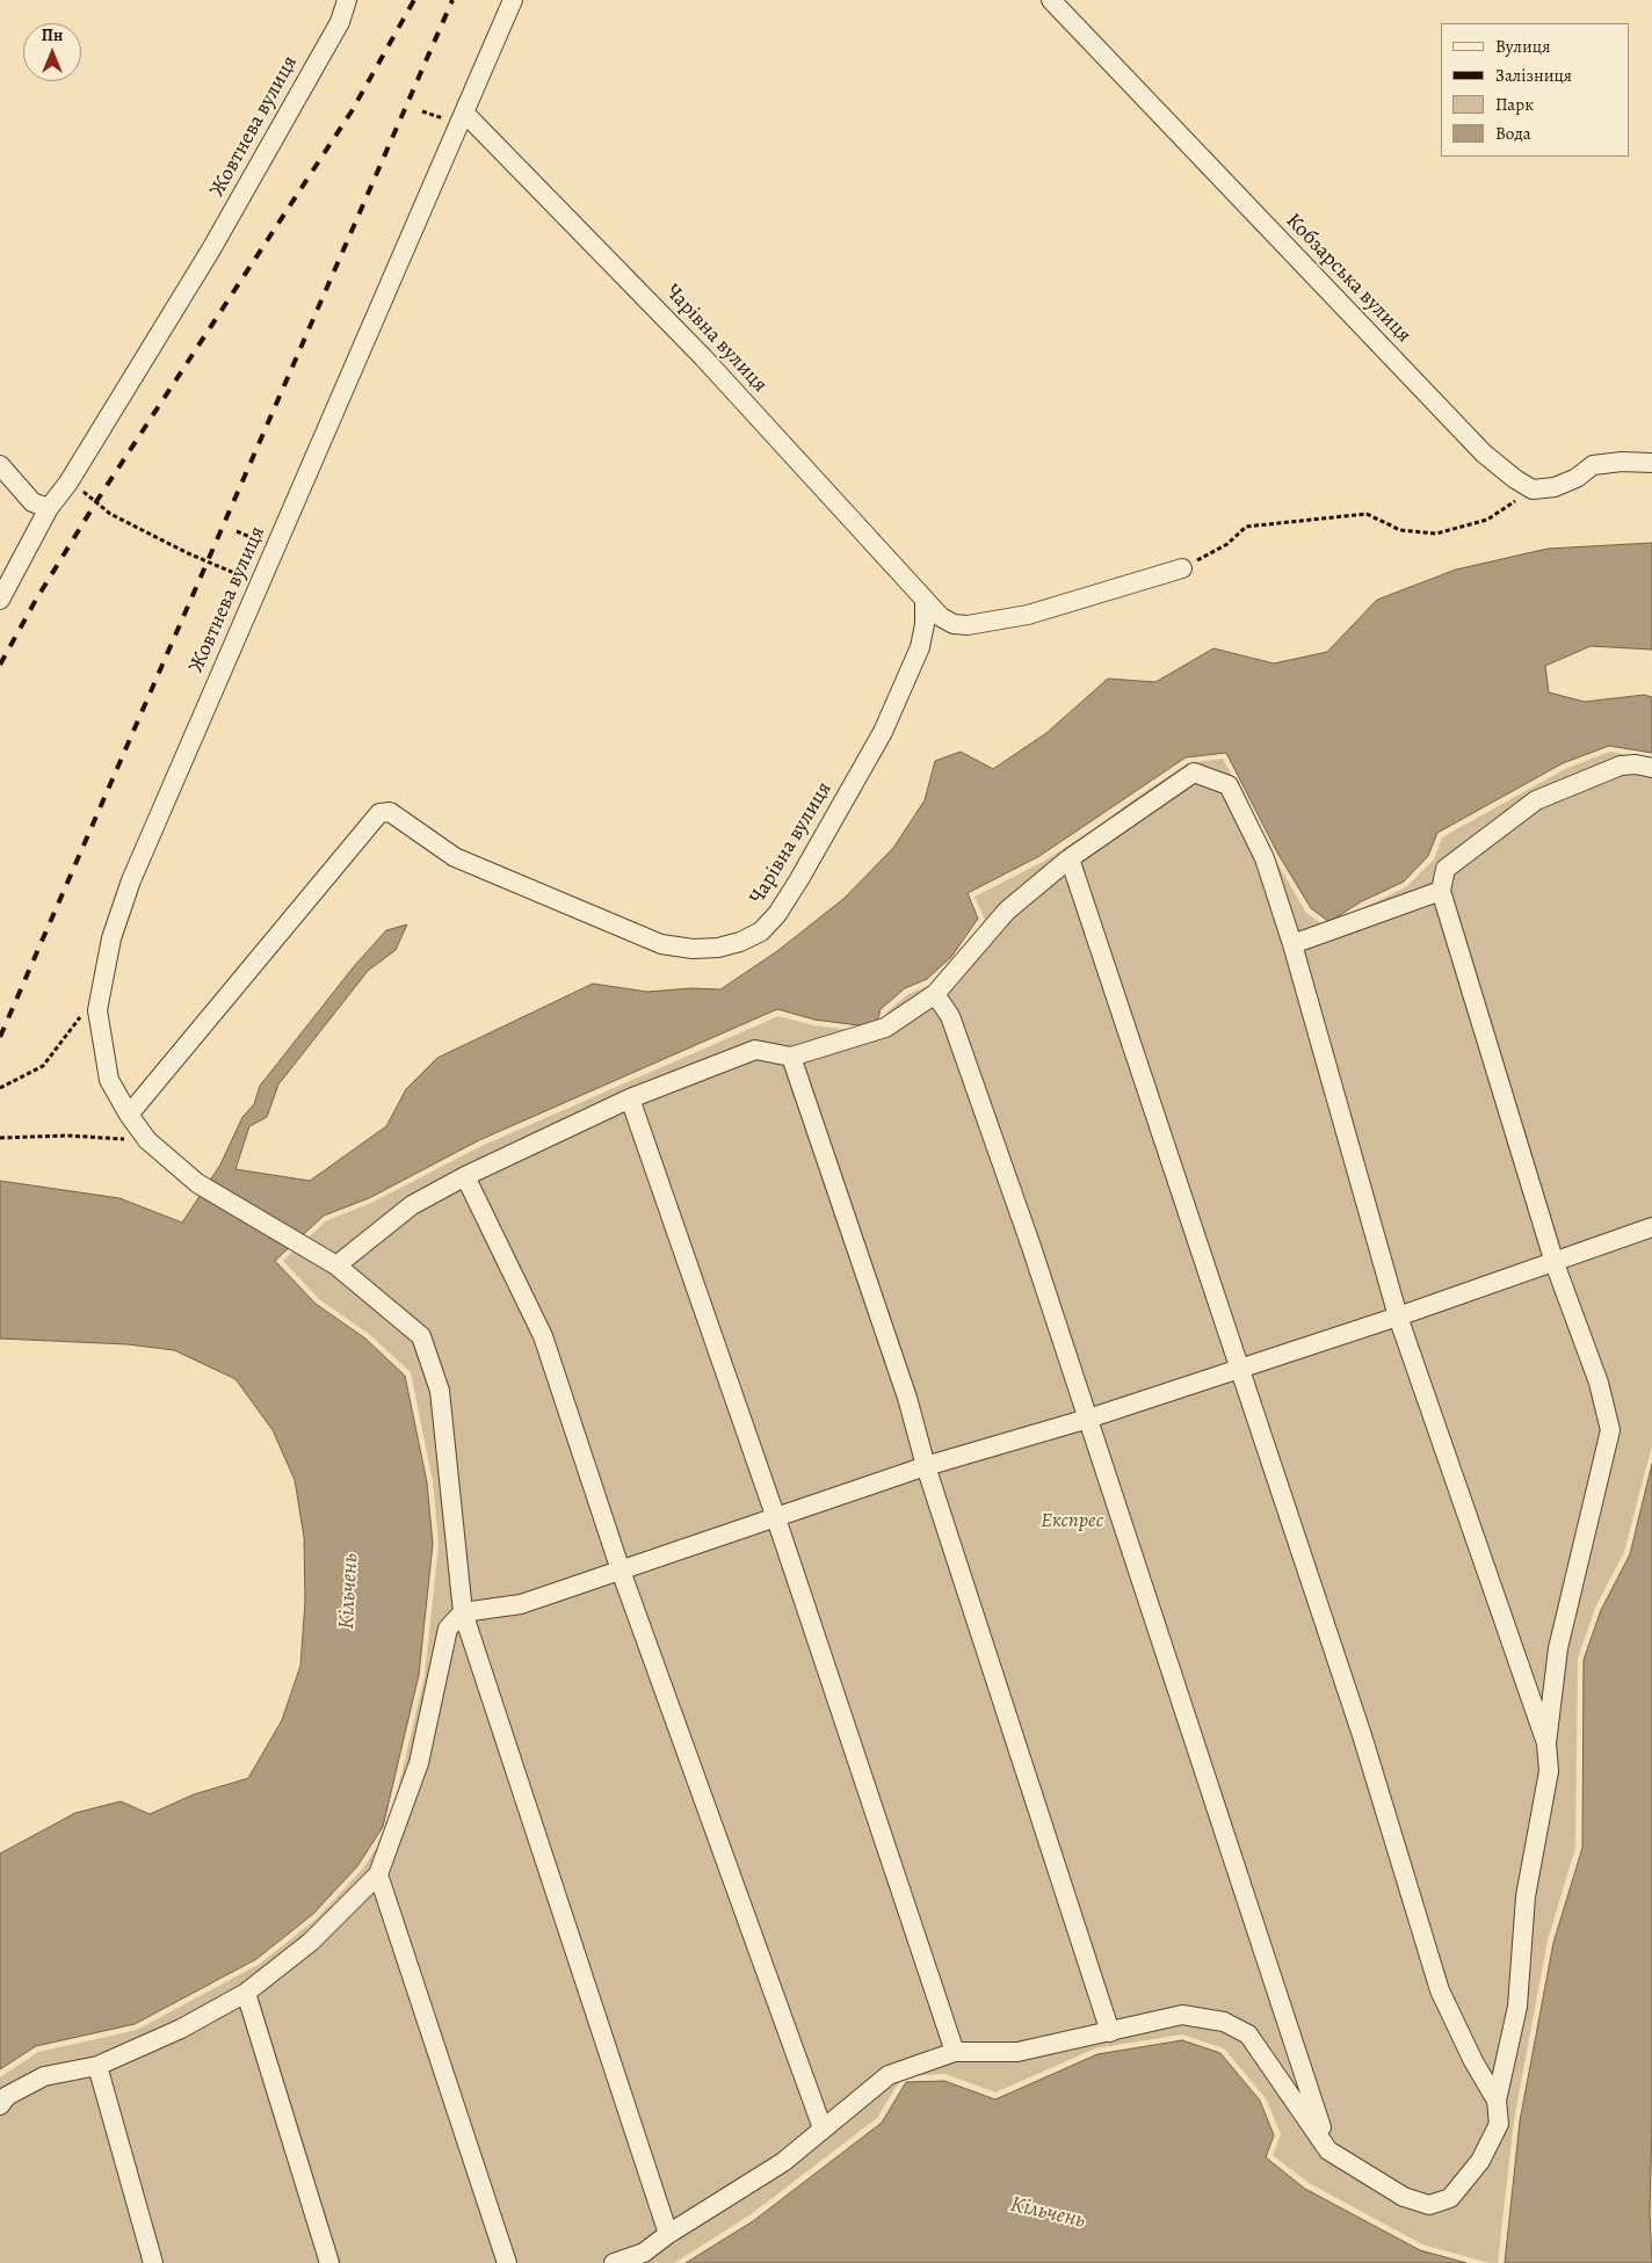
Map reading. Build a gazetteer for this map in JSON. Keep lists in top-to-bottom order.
{
  "streets": {
    "street": ["Жовтнева вулиця", "Кобзарська вулиця", "Чарівна вулиця"]
  },
  "crossings": [
    ["Жовтнева вулиця", "Чарівна вулиця"]
  ],
  "water": ["Кільчень"],
  "parks": ["Експрес"],
  "legend": [
    "Вулиця",
    "Залізниця",
    "Парк",
    "Вода"
  ],
  "north": "top"
}
